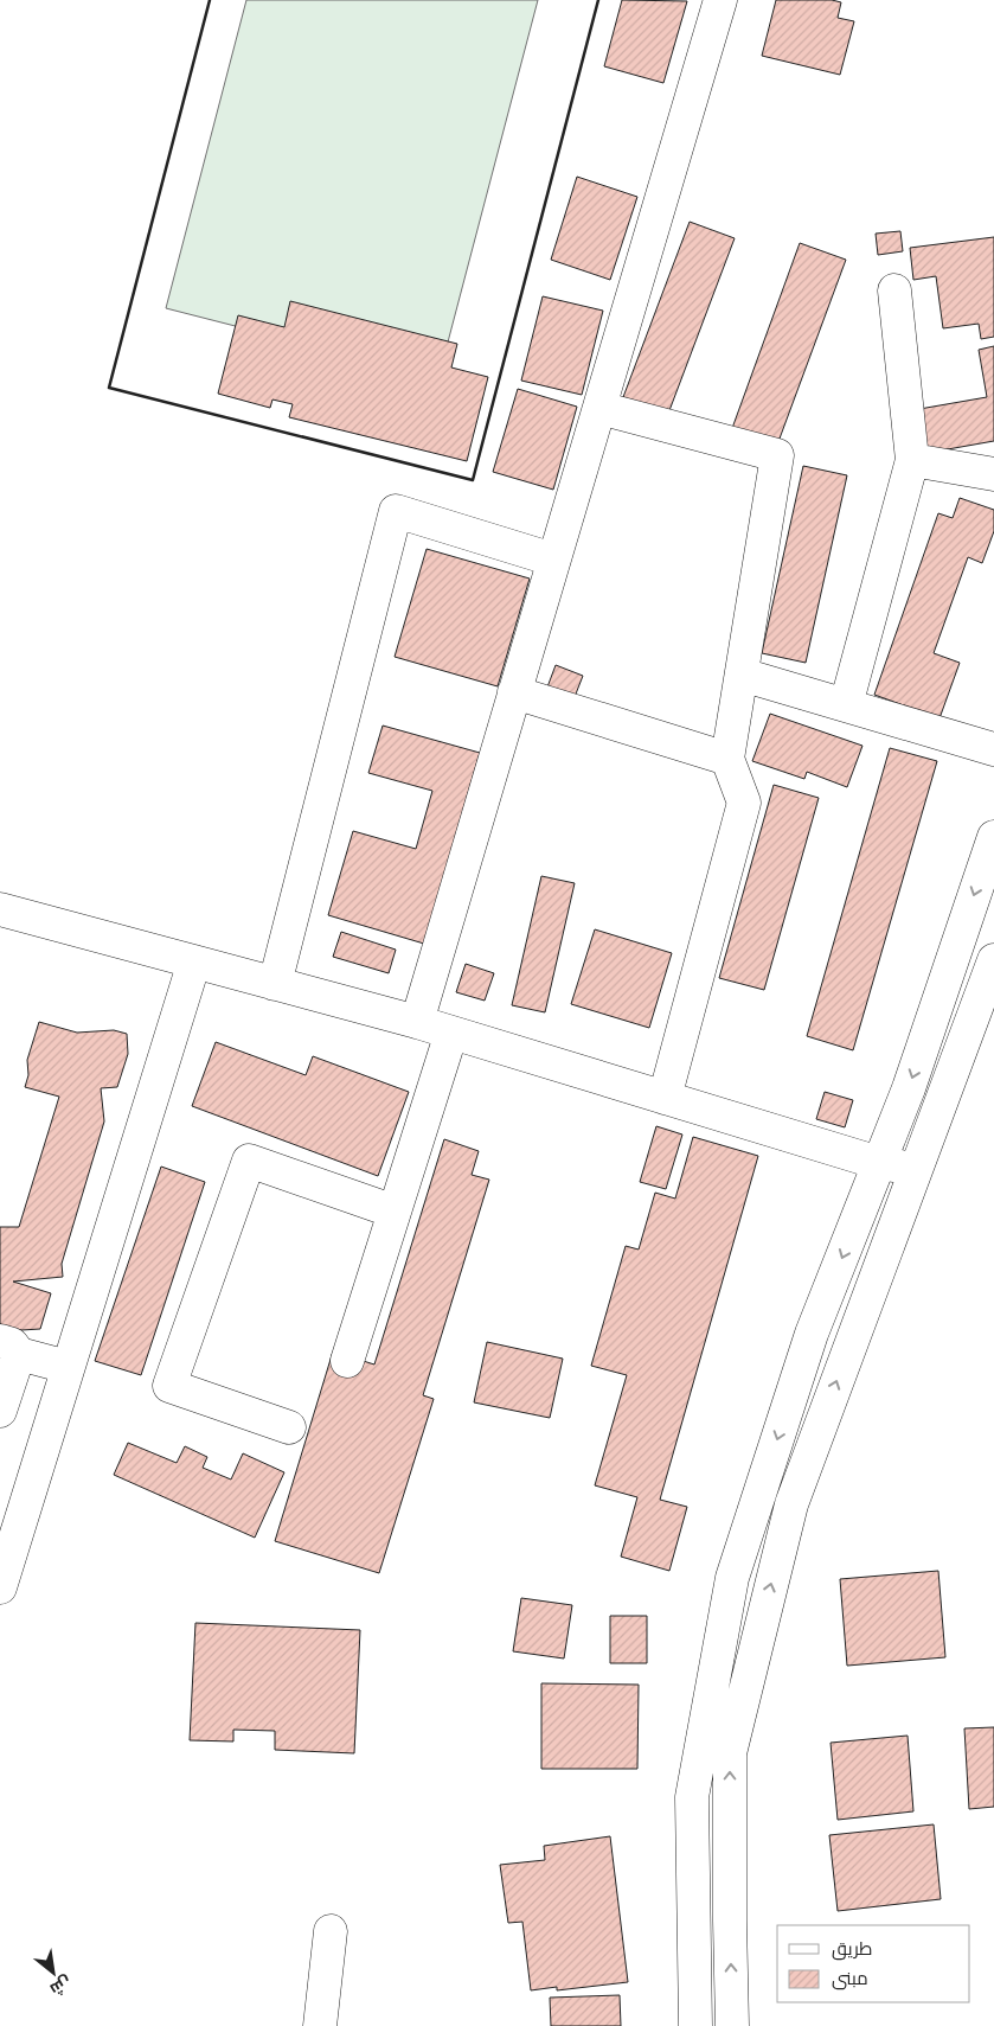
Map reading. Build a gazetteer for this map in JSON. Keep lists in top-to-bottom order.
{
  "legend": ["طريق", "مبنى"],
  "north": "bottom right"
}
